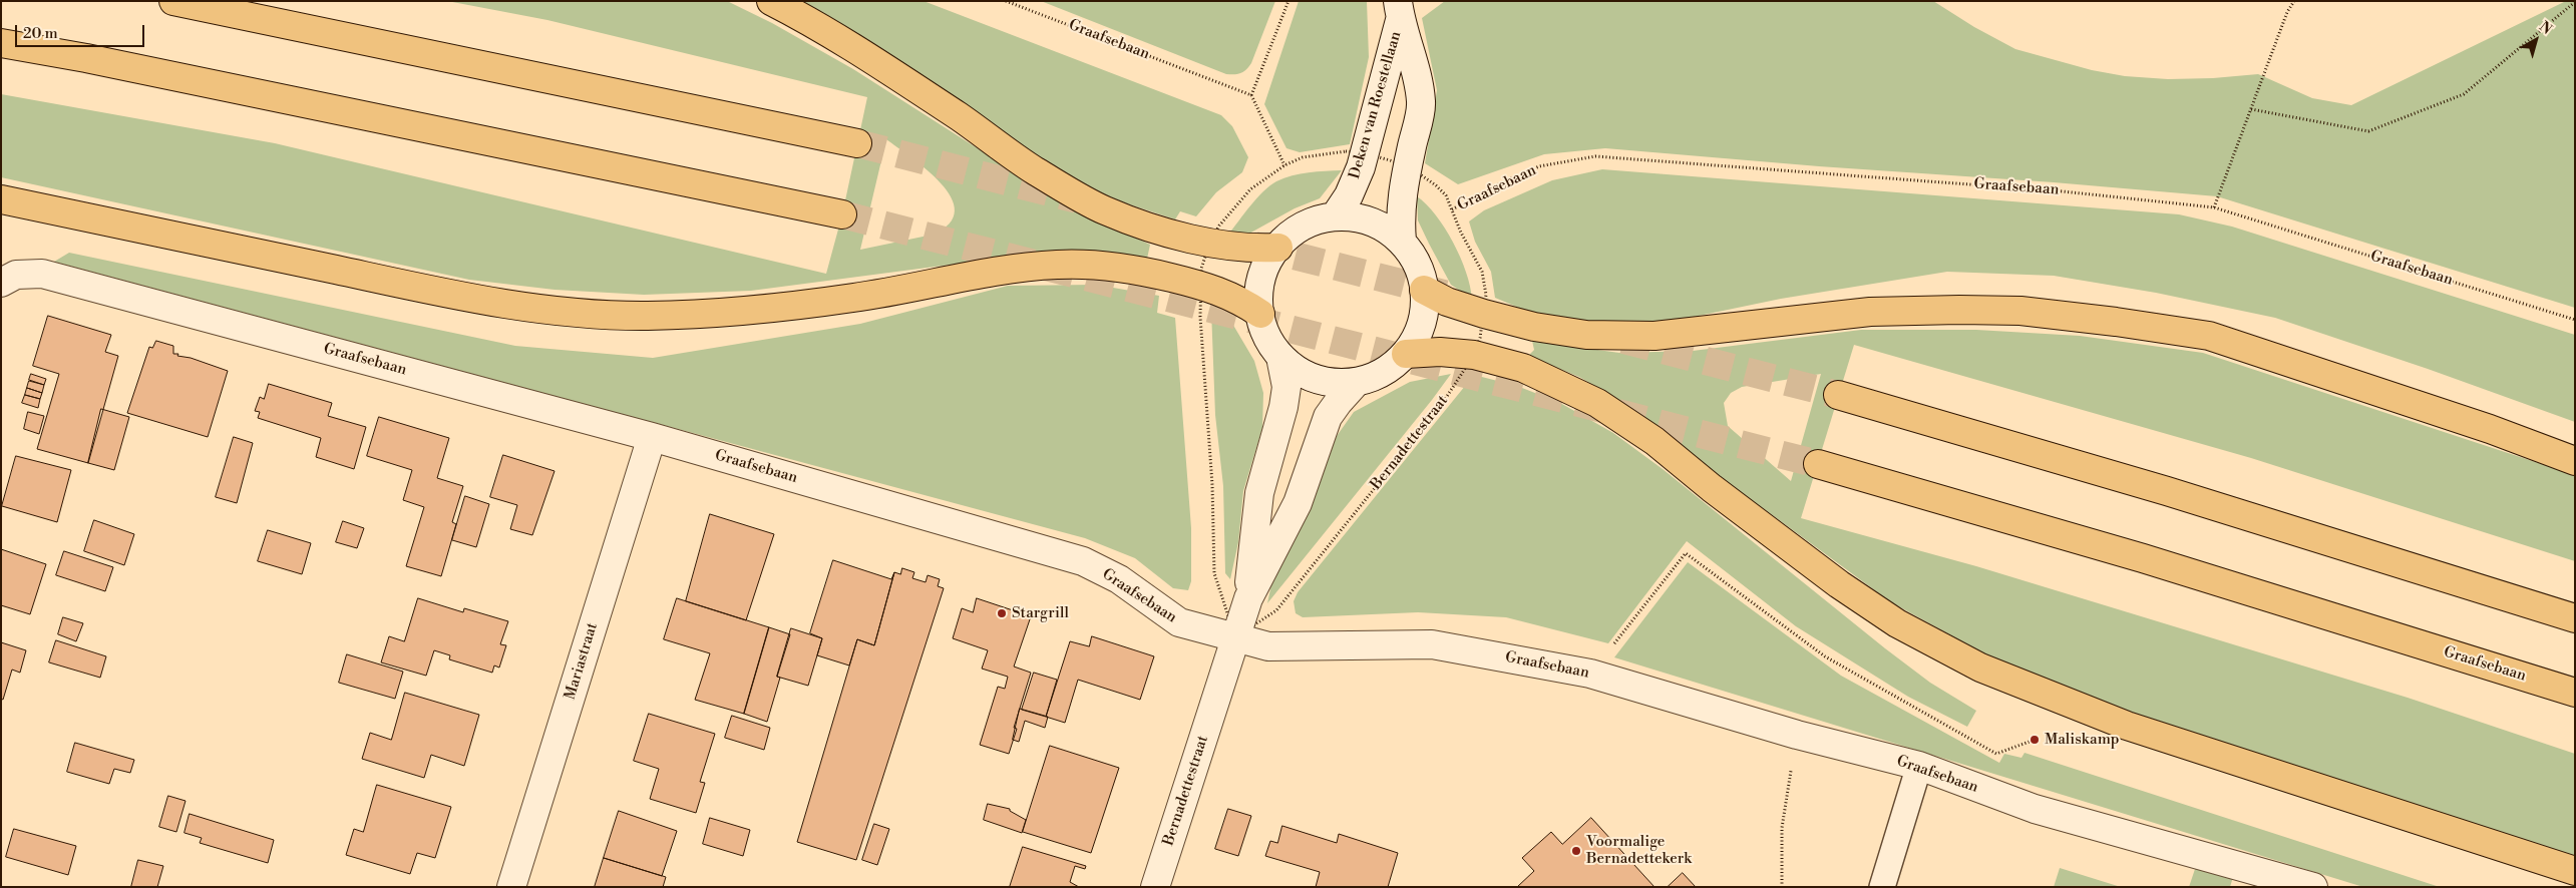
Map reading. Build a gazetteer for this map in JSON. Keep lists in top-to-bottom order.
{
  "streets": {
    "highway": ["Graafsebaan"],
    "street": ["Deken van Roestellaan", "Bernadettestraat", "Mariastraat"]
  },
  "crossings": [
    ["Graafsebaan", "Bernadettestraat"],
    ["Graafsebaan", "Mariastraat"],
    ["Deken van Roestellaan", "Bernadettestraat"]
  ],
  "places": ["Stargrill", "Maliskamp", "Voormalige Bernadettekerk"],
  "scale_bar": "20 m",
  "north": "top right"
}
